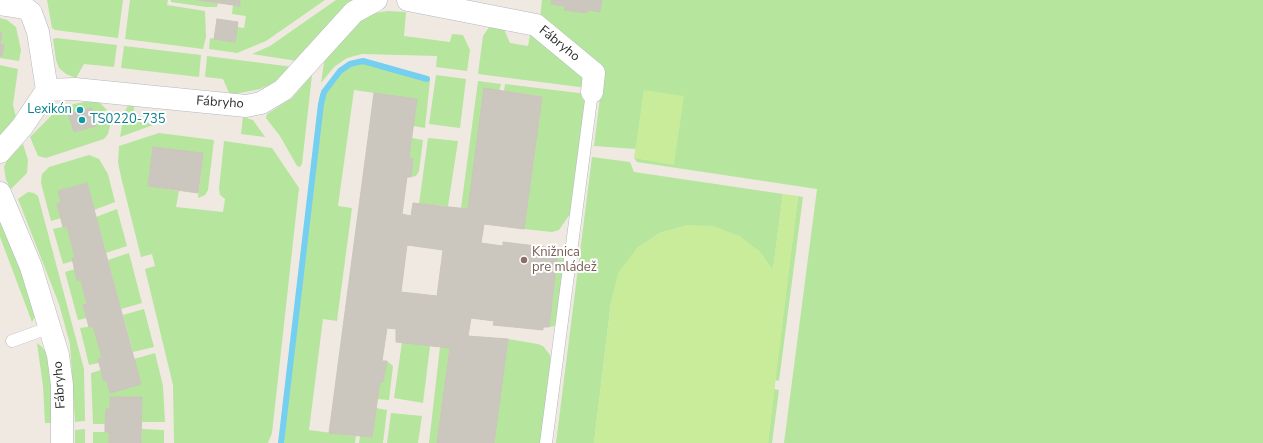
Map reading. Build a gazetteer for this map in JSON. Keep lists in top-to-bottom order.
{
  "streets": {
    "street": ["Fábryho"]
  },
  "places": ["Lexikón", "TS0220-735", "Knižnica pre mládež"]
}
